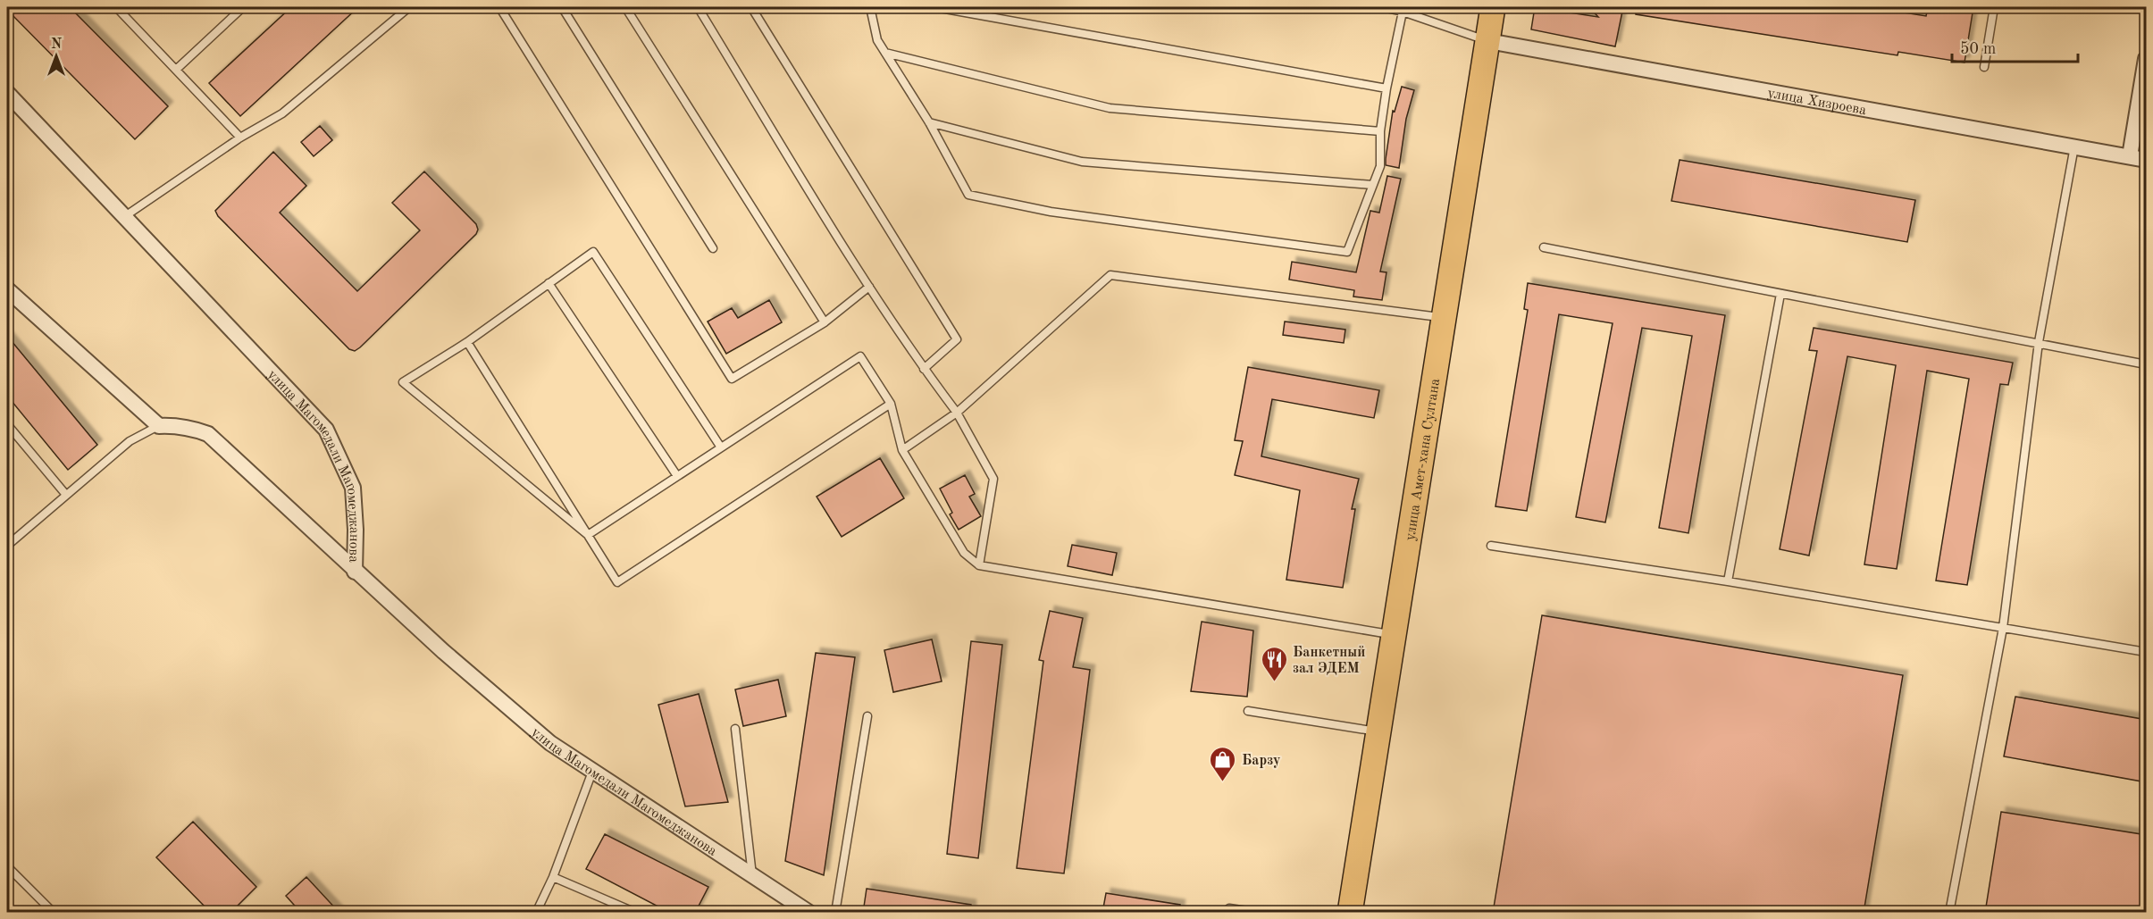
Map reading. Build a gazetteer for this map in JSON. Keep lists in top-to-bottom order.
{
  "streets": {
    "main road": ["улица Амет-хана Султана"],
    "street": ["улица Хизроева", "улица Магомедали Магомеджановa"]
  },
  "crossings": [
    ["улица Хизроева", "улица Амет-хана Султана"]
  ],
  "places": {
    "restaurant": ["Банкетный зал ЭДЕМ"],
    "shop": ["Барзу"]
  },
  "scale_bar": "50 m",
  "north": "top"
}
